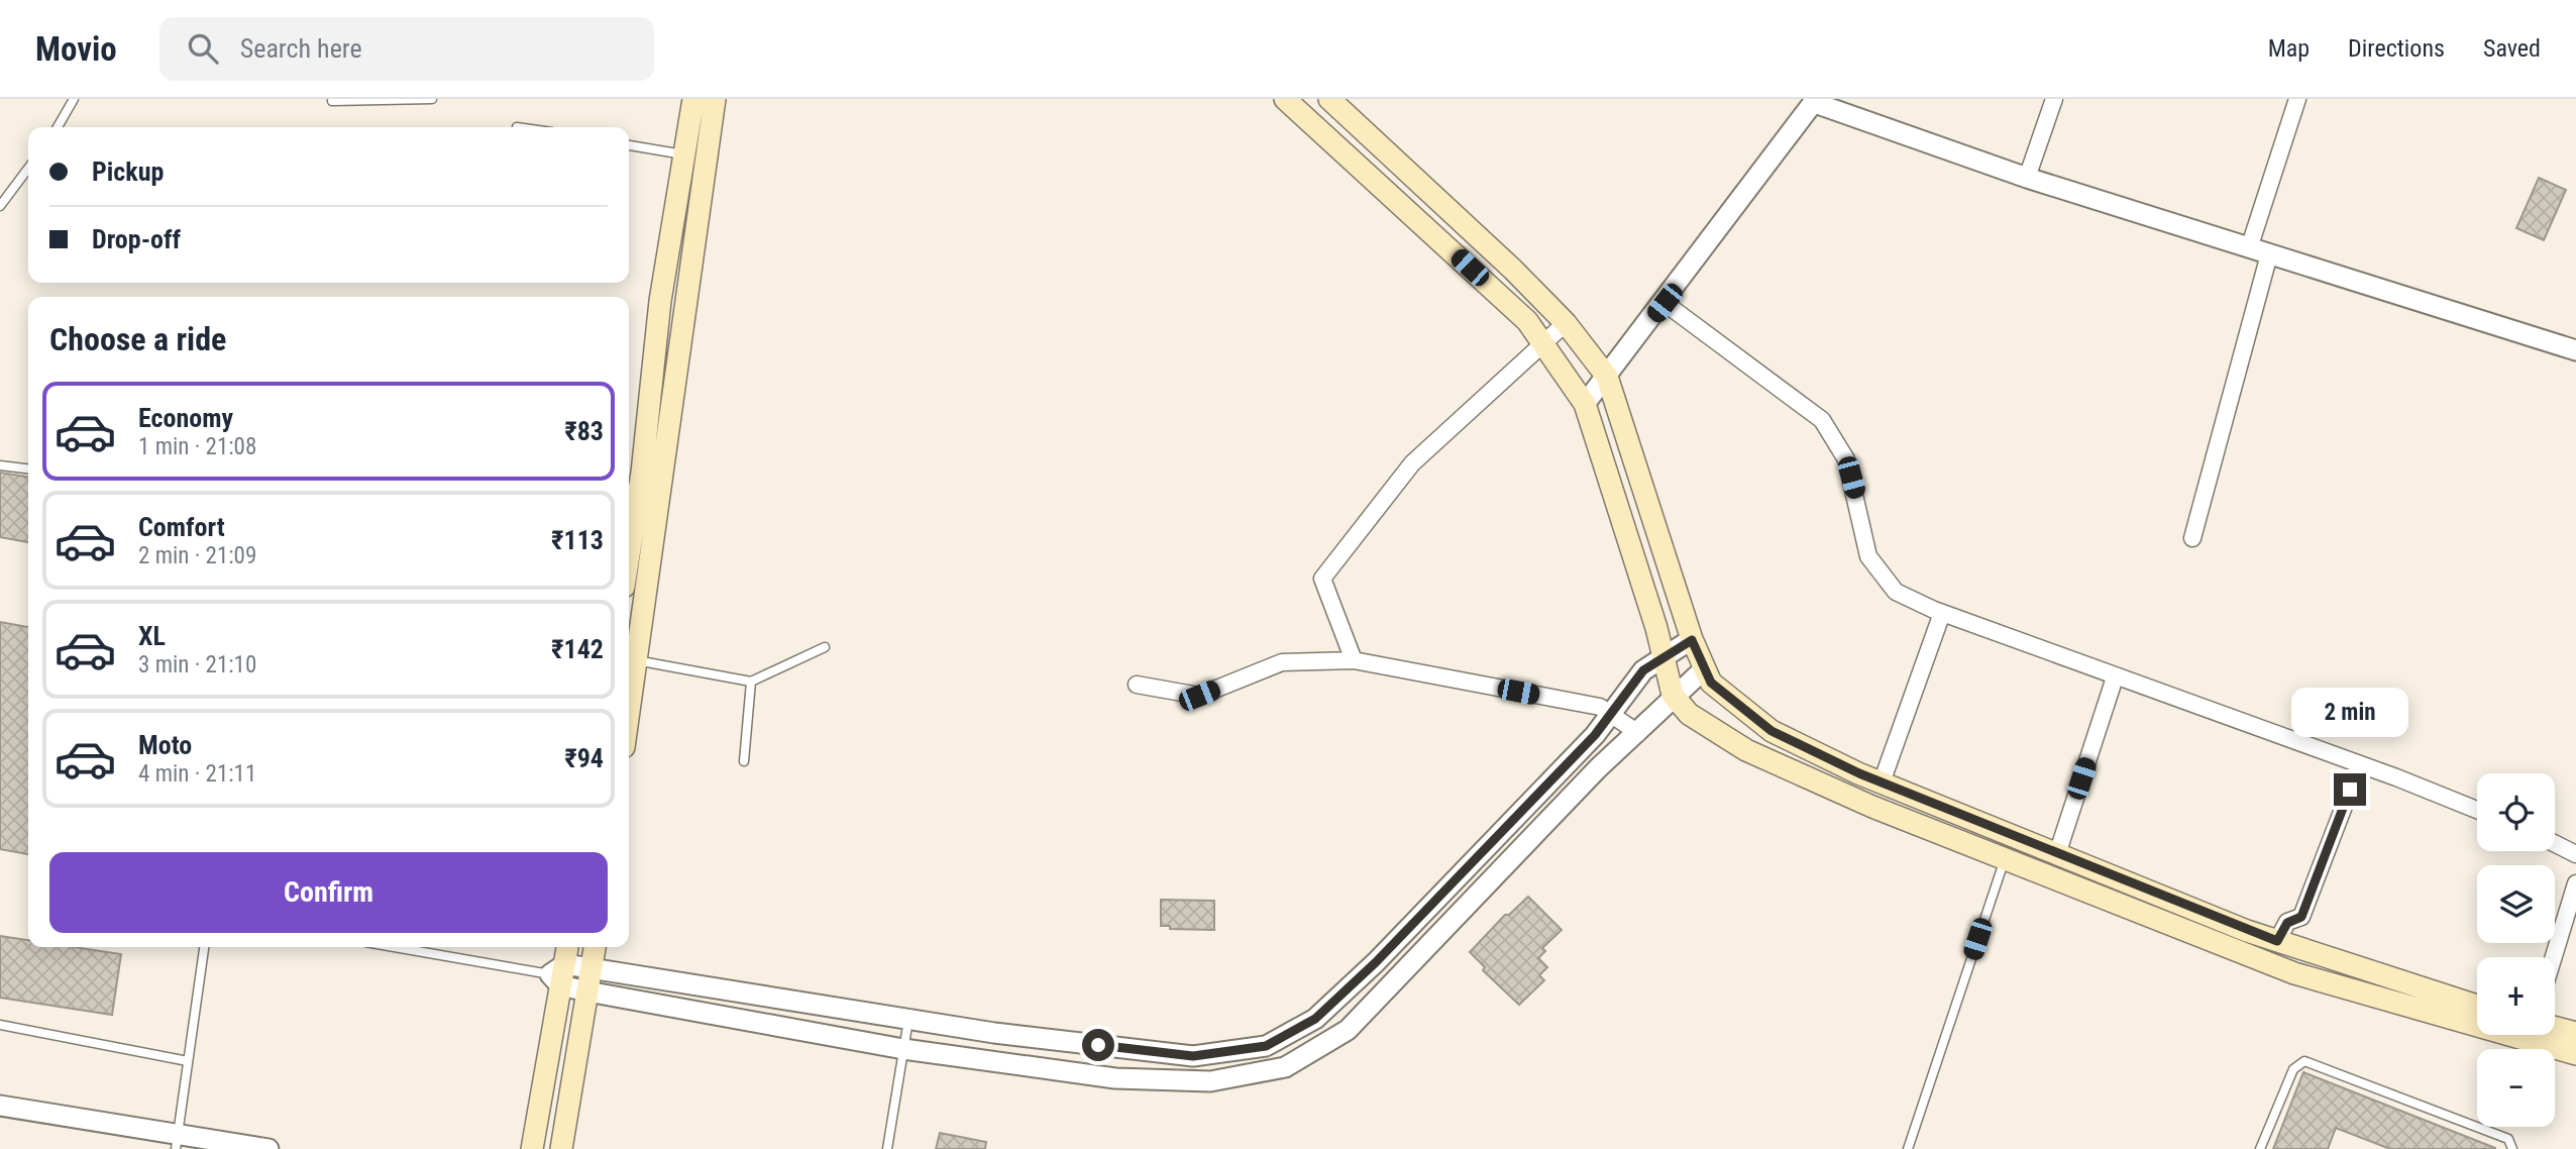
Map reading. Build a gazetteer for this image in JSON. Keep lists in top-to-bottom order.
{
  "page": {
    "header": "Movio",
    "search": "Search here",
    "nav": ["Map", "Directions", "Saved"],
    "banner": ["Pickup", "Drop-off"],
    "heading": "Choose a ride",
    "list": [
      {
        "name": "Economy",
        "note": "1 min · 21:08",
        "value": "₹83"
      },
      {
        "name": "Comfort",
        "note": "2 min · 21:09",
        "value": "₹113"
      },
      {
        "name": "XL",
        "note": "3 min · 21:10",
        "value": "₹142"
      },
      {
        "name": "Moto",
        "note": "4 min · 21:11",
        "value": "₹94"
      }
    ],
    "bubble": "2 min",
    "map_buttons": ["+", "−"],
    "buttons": "Confirm"
  }
}
